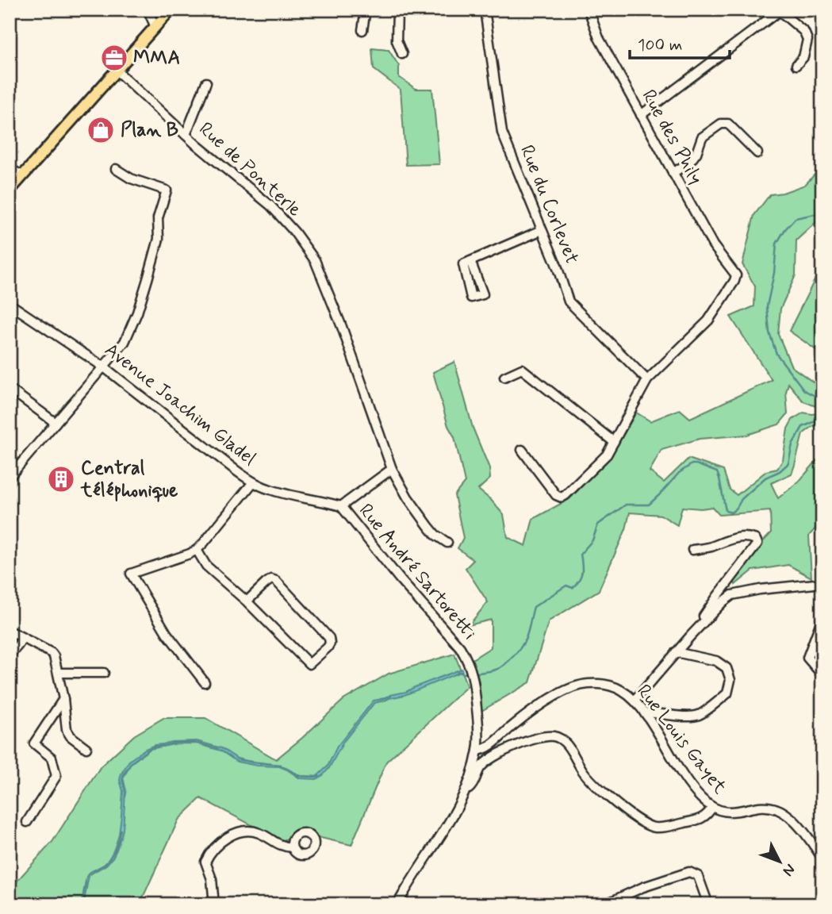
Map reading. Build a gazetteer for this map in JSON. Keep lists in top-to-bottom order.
{
  "streets": {
    "street": [
      "Rue des Phily",
      "Rue de Ponterle",
      "Rue du Corlevet",
      "Avenue Joachim Gladel",
      "Rue André Sartoretti",
      "Rue Louis Gayet"
    ]
  },
  "crossings": [
    ["Rue des Phily", "Rue du Corlevet"],
    ["Avenue Joachim Gladel", "Rue André Sartoretti"],
    ["Rue André Sartoretti", "Rue Louis Gayet"]
  ],
  "places": {
    "office": ["MMA"],
    "shop": ["Plan B"],
    "building": ["Central téléphonique"]
  },
  "scale_bar": "100 m",
  "north": "bottom right"
}
